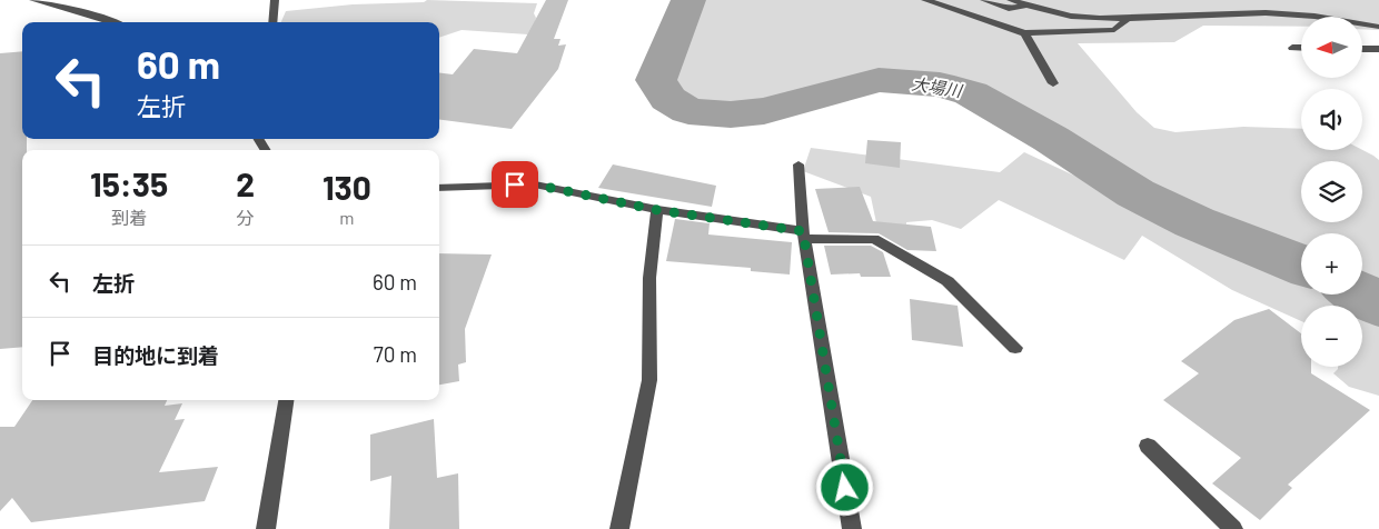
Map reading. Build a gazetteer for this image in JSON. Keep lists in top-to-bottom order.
{
  "water": ["大場川"],
  "north": "left",
  "page": {
    "map_buttons": ["+", "−"],
    "turn": ["60 m", "左折"],
    "eta": [
      "15:35",
      "到着",
      "2",
      "分",
      "130",
      "m"
    ],
    "list": [
      {
        "name": "左折",
        "value": "60 m"
      },
      {
        "name": "目的地に到着",
        "value": "70 m"
      }
    ]
  }
}
